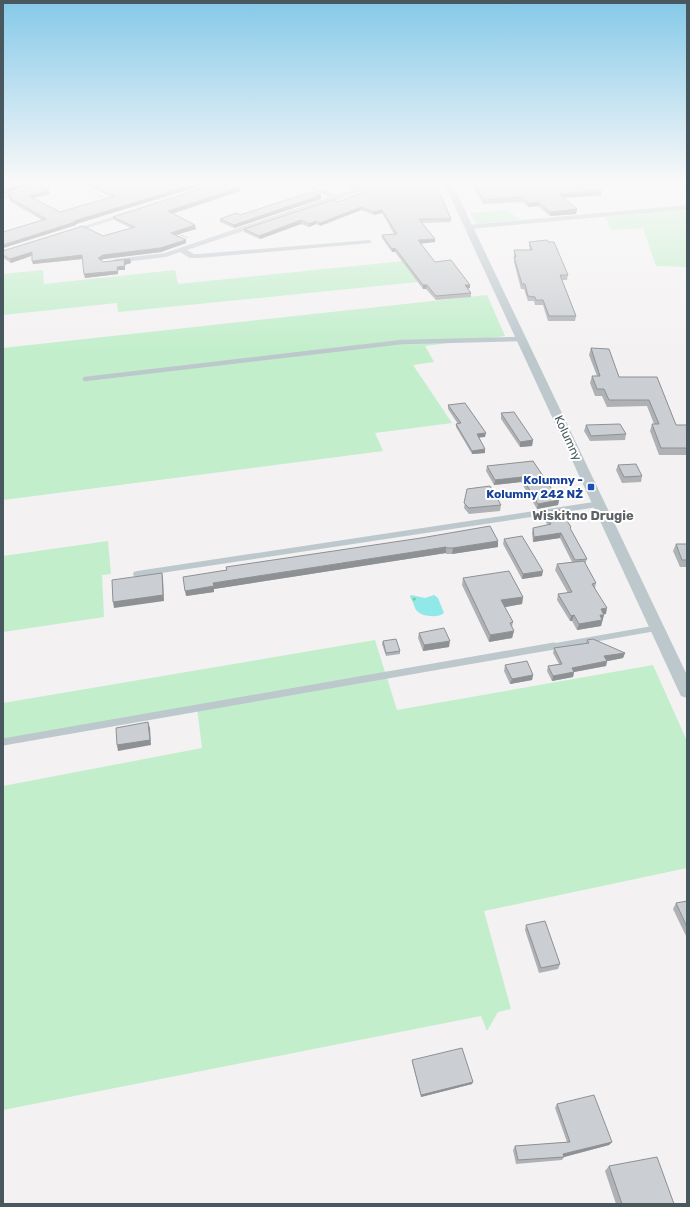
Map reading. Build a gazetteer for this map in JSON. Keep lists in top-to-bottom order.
{
  "streets": {
    "street": ["Kolumny"]
  },
  "districts": ["Wiskitno Drugie"],
  "places": {
    "transit": ["Kolumny - Kolumny 242 NŻ"]
  }
}
